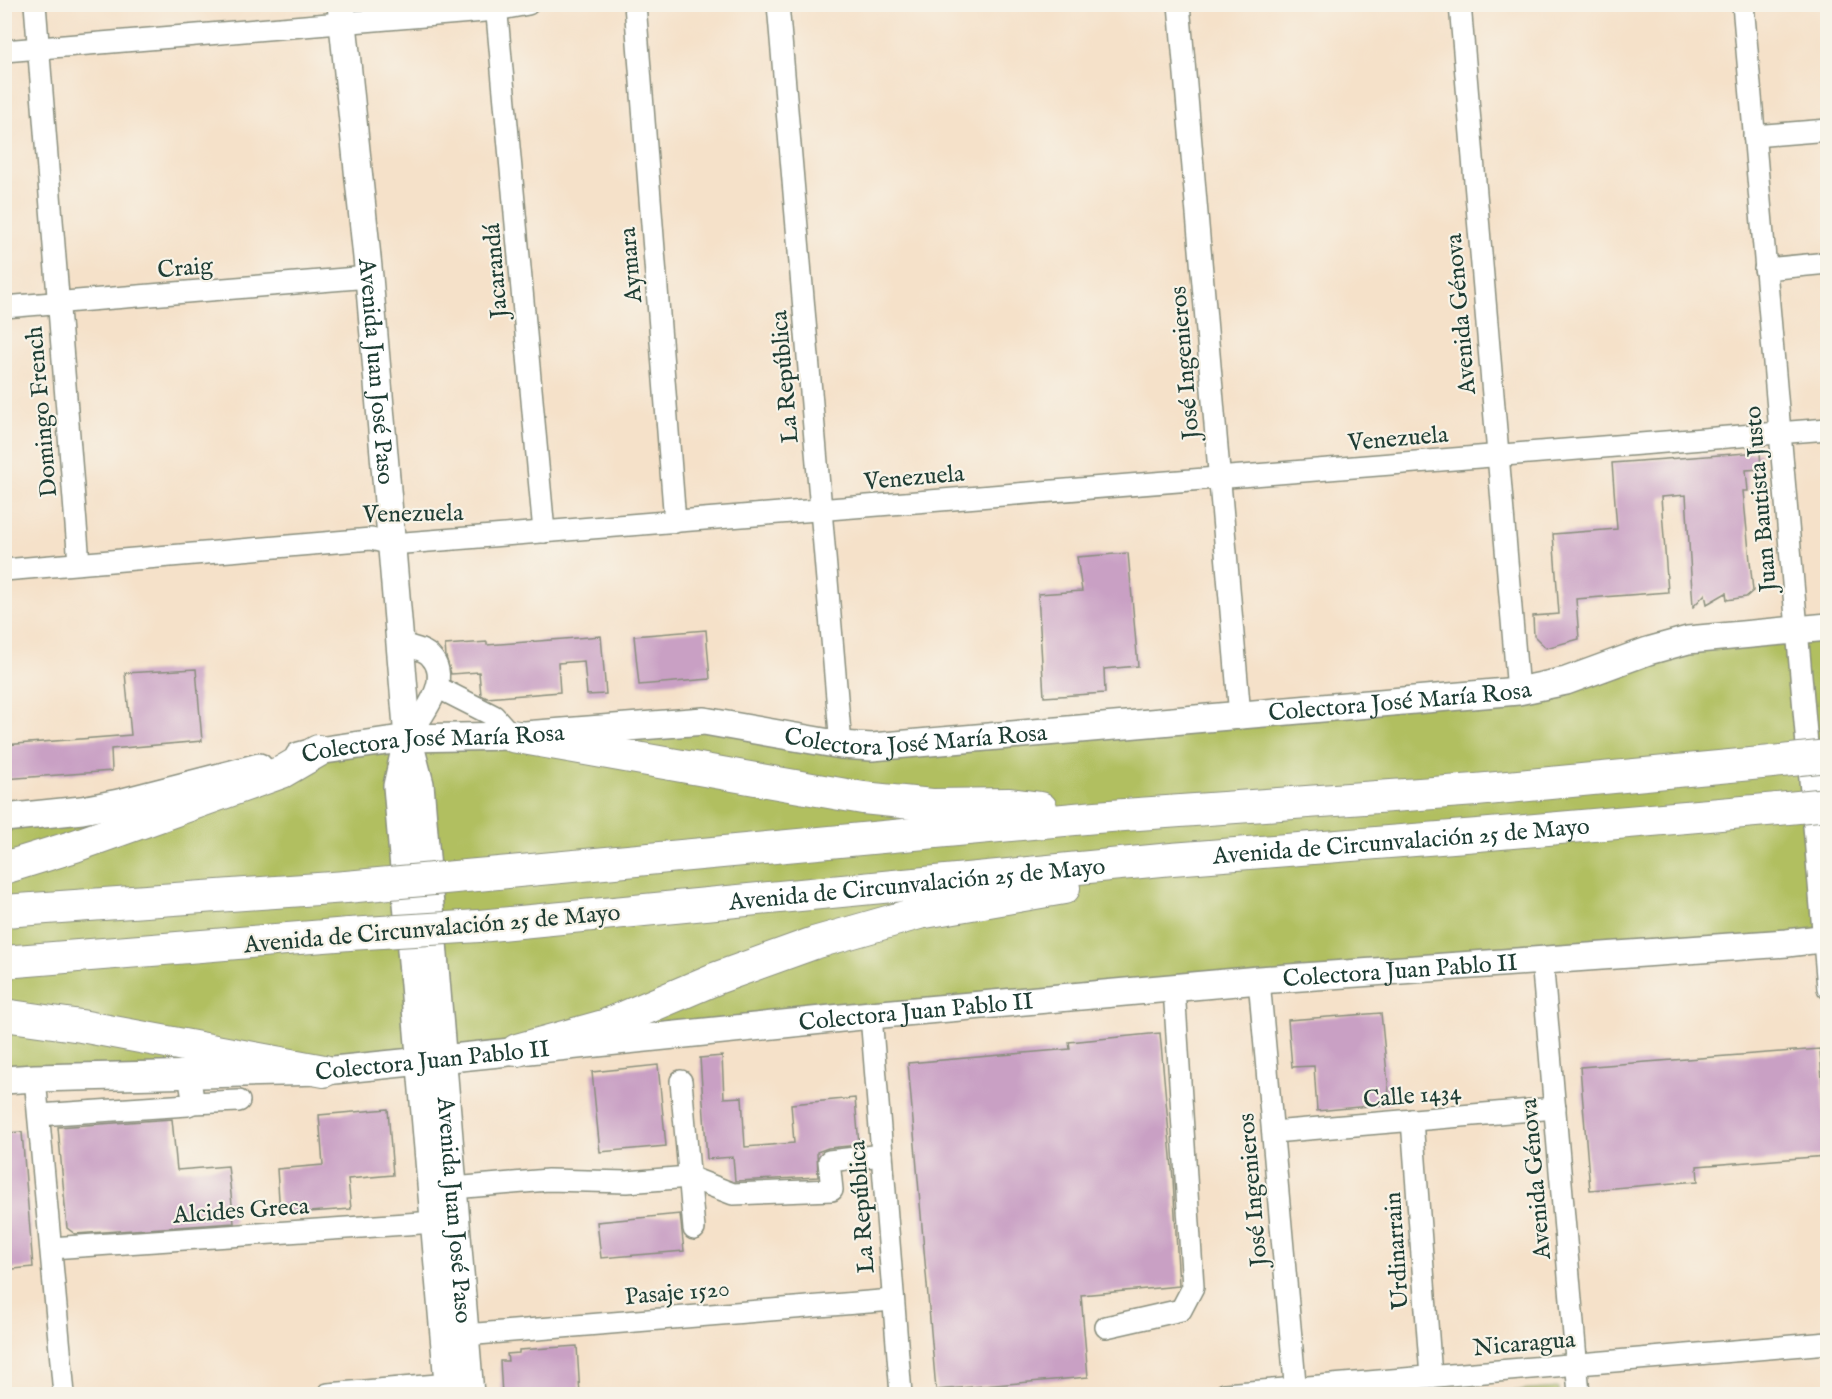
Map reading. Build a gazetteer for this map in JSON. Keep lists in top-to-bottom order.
{
  "streets": {
    "highway": ["Avenida de Circunvalación 25 de Mayo"],
    "main road": ["Avenida Juan José Paso", "Colectora José María Rosa", "Colectora Juan Pablo II"],
    "street": [
      "Aymara",
      "Craig",
      "Jacarandá",
      "Avenida Génova",
      "José Ingenieros",
      "La República",
      "Domingo French",
      "Venezuela",
      "Juan Bautista Justo",
      "Calle 1434",
      "Alcides Greca",
      "Urdinarrain",
      "Pasaje 1520",
      "Nicaragua"
    ]
  },
  "crossings": [
    ["Aymara", "Venezuela"],
    ["Craig", "Avenida Juan José Paso"],
    ["Craig", "Domingo French"],
    ["Jacarandá", "Venezuela"],
    ["Avenida Génova", "Venezuela"],
    ["Avenida Génova", "Colectora José María Rosa"],
    ["Avenida Génova", "Colectora Juan Pablo II"],
    ["Avenida Génova", "Calle 1434"],
    ["Avenida Génova", "Nicaragua"],
    ["José Ingenieros", "Venezuela"],
    ["José Ingenieros", "Colectora José María Rosa"],
    ["José Ingenieros", "Colectora Juan Pablo II"],
    ["José Ingenieros", "Calle 1434"],
    ["José Ingenieros", "Nicaragua"],
    ["Avenida Juan José Paso", "Venezuela"],
    ["Avenida Juan José Paso", "Colectora José María Rosa"],
    ["Avenida Juan José Paso", "Colectora Juan Pablo II"],
    ["Avenida Juan José Paso", "Alcides Greca"],
    ["Avenida Juan José Paso", "Pasaje 1520"],
    ["La República", "Venezuela"],
    ["La República", "Colectora José María Rosa"],
    ["La República", "Colectora Juan Pablo II"],
    ["La República", "Pasaje 1520"],
    ["Domingo French", "Venezuela"],
    ["Venezuela", "Juan Bautista Justo"],
    ["Juan Bautista Justo", "Colectora José María Rosa"],
    ["Juan Bautista Justo", "Colectora Juan Pablo II"],
    ["Calle 1434", "Urdinarrain"],
    ["Urdinarrain", "Nicaragua"]
  ]
}
